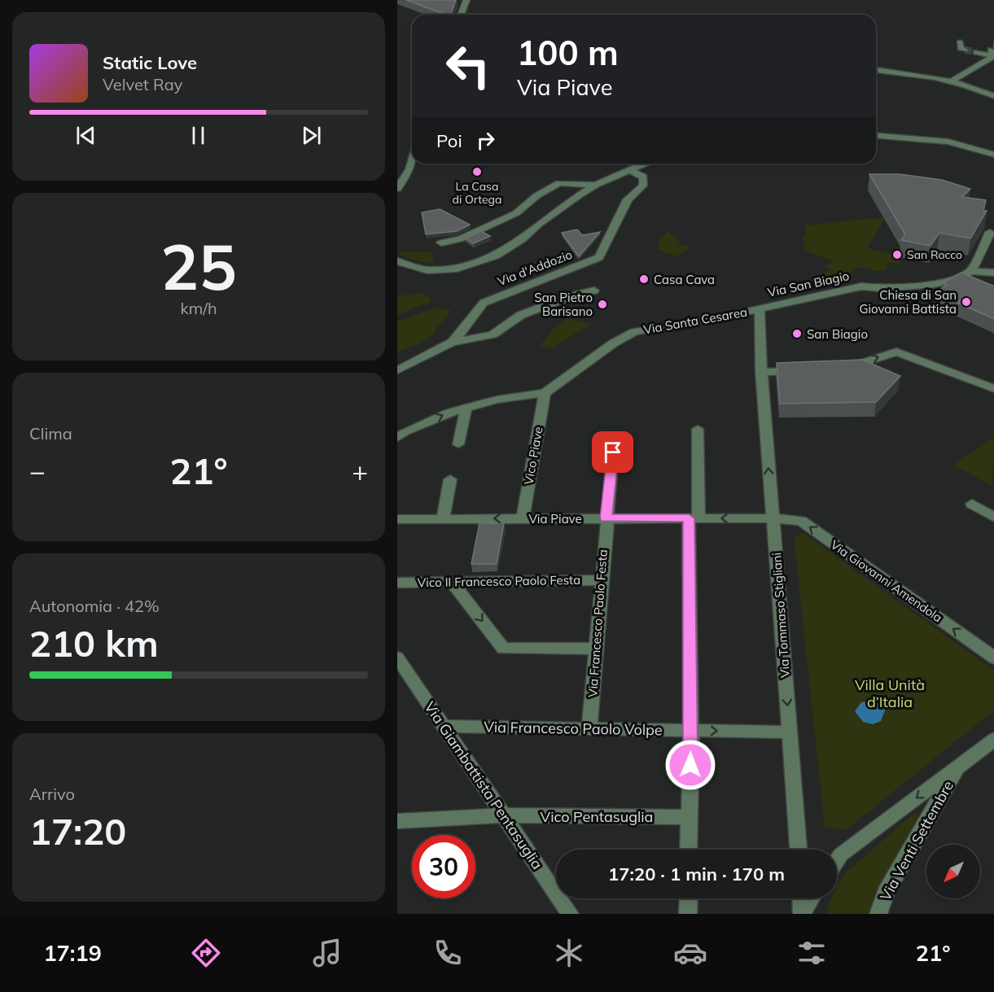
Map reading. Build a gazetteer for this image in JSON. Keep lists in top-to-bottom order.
{
  "streets": {
    "street": [
      "Via d'Addozio",
      "Via San Biagio",
      "Via Santa Cesarea",
      "Vico Piave",
      "Via Piave",
      "Vico II Francesco Paolo Festa",
      "Via Giovanni Amendola",
      "Via Tommaso Stigliani",
      "Via Francesco Paolo Festa",
      "Via Francesco Paolo Volpe",
      "Via Giambattista Pentasuglia",
      "Vico Pentasuglia",
      "Via Venti Settembre"
    ]
  },
  "crossings": [
    ["Via San Biagio", "Via Santa Cesarea"],
    ["Via San Biagio", "Via Tommaso Stigliani"],
    ["Via Santa Cesarea", "Vico Piave"],
    ["Via Santa Cesarea", "Via Tommaso Stigliani"],
    ["Vico Piave", "Via Piave"],
    ["Via Piave", "Via Giovanni Amendola"],
    ["Via Piave", "Via Tommaso Stigliani"],
    ["Via Piave", "Via Francesco Paolo Festa"],
    ["Vico II Francesco Paolo Festa", "Via Francesco Paolo Festa"],
    ["Via Giovanni Amendola", "Via Tommaso Stigliani"],
    ["Via Tommaso Stigliani", "Via Francesco Paolo Volpe"],
    ["Via Francesco Paolo Festa", "Via Francesco Paolo Volpe"],
    ["Via Francesco Paolo Volpe", "Via Giambattista Pentasuglia"],
    ["Via Giambattista Pentasuglia", "Vico Pentasuglia"]
  ],
  "one_way": ["Via Piave", "Via Giovanni Amendola"],
  "parks": ["Villa Unità d’Italia"],
  "places": [
    "La Casa di Ortega",
    "San Rocco",
    "Casa Cava",
    "Chiesa di San Giovanni Battista",
    "San Pietro Barisano",
    "San Biagio"
  ],
  "north": "bottom left",
  "page": {
    "turn": ["100 m", "Via Piave"],
    "song": ["Static Love", "Velvet Ray"],
    "then": "Poi",
    "tile": [
      ["25", "km/h"],
      "Clima",
      ["Autonomia · 42%", "210 km"],
      ["Arrivo", "17:20"]
    ],
    "heat": ["−", "21°", "+"],
    "limit": "30",
    "trip": "17:20 · 1 min · 170 m",
    "tabs": ["17:19", "21°"]
  }
}
